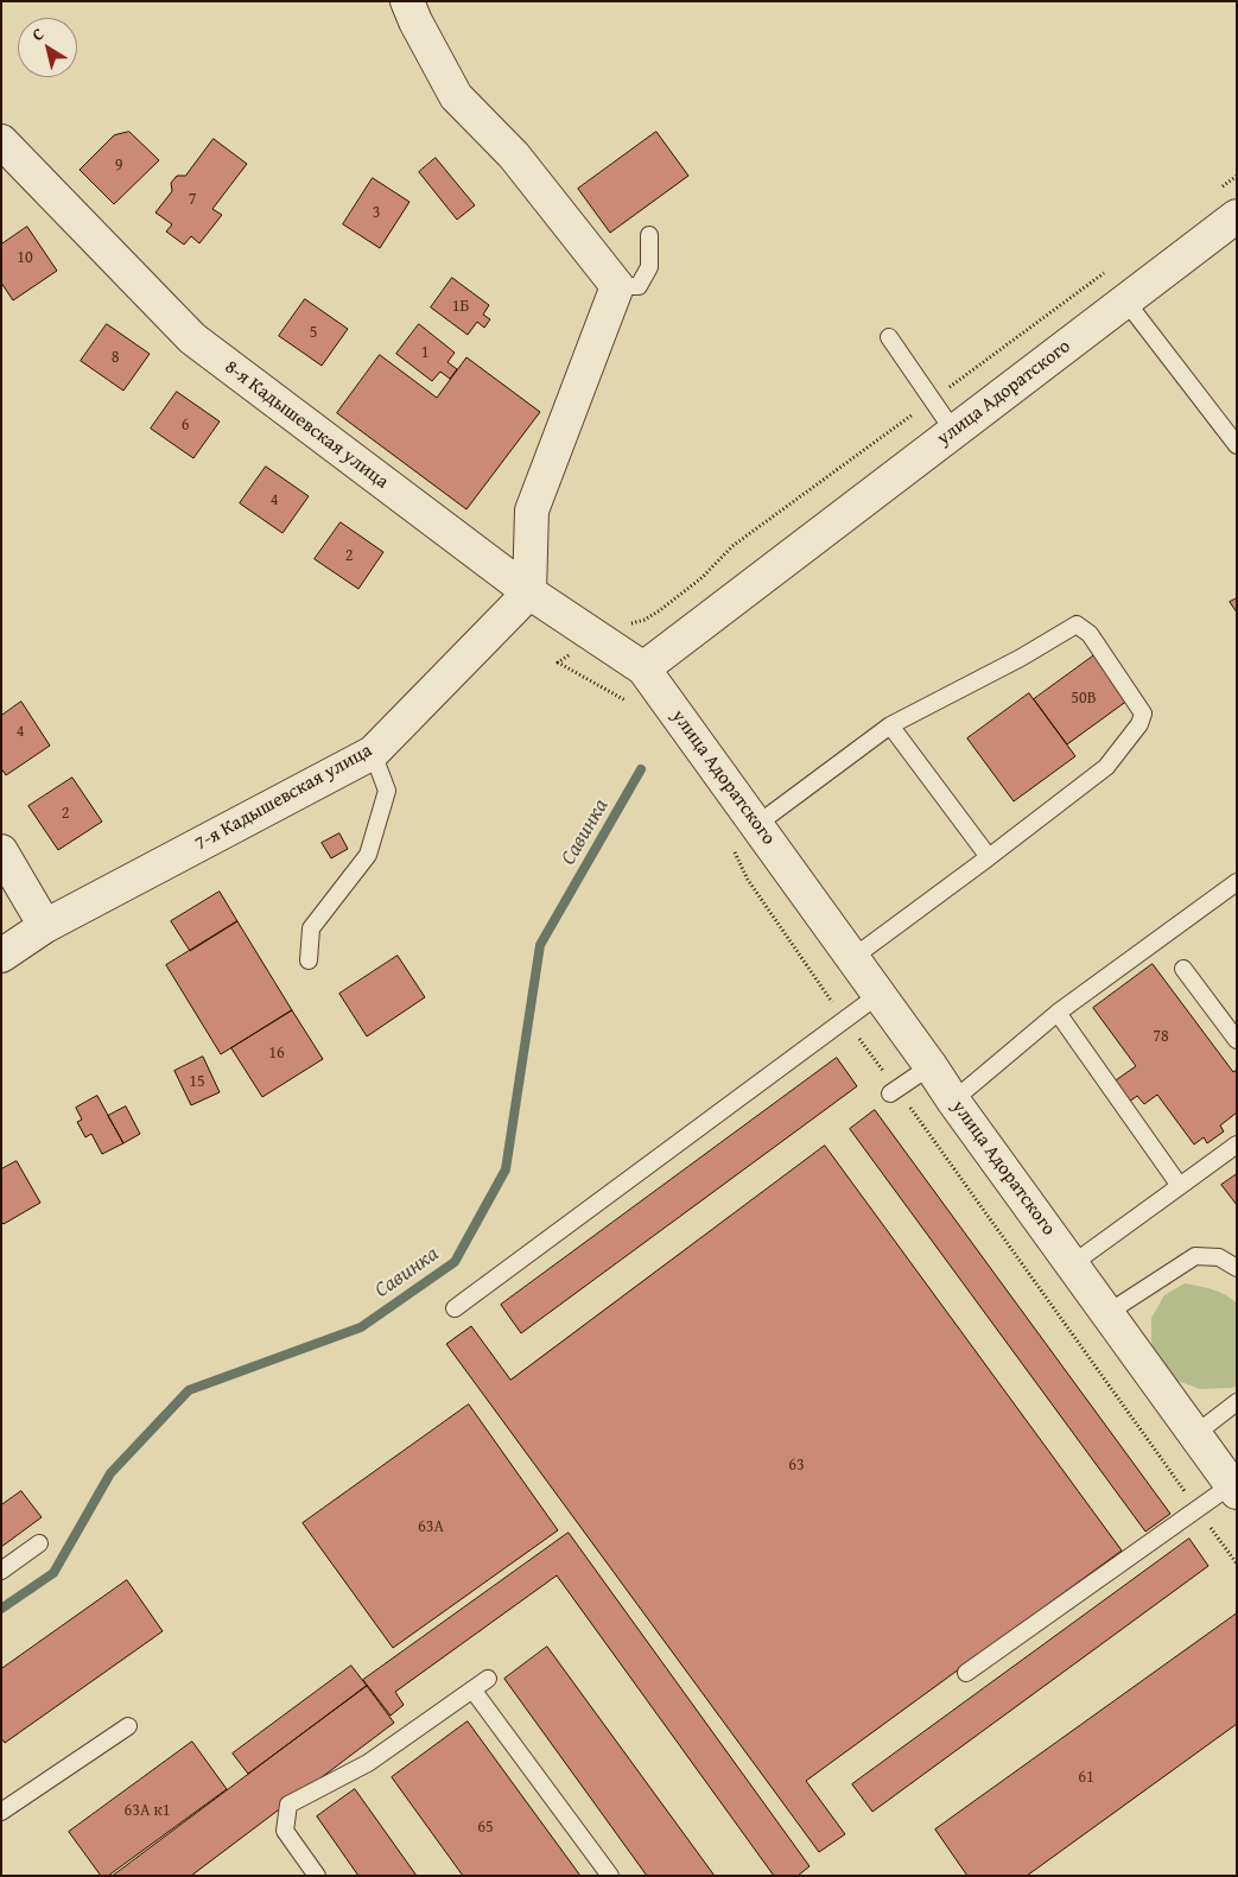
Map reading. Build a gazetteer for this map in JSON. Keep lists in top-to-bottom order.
{
  "streets": {
    "street": ["улица Адоратского", "8-я Кадышевская улица", "7-я Кадышевская улица"]
  },
  "crossings": [
    ["улица Адоратского", "8-я Кадышевская улица"],
    ["8-я Кадышевская улица", "7-я Кадышевская улица"]
  ],
  "water": ["Савинка"],
  "house_numbers": [
    "9",
    "7",
    "3",
    "10",
    "1Б",
    "5",
    "1",
    "8",
    "6",
    "4",
    "2",
    "50В",
    "4",
    "2",
    "78",
    "16",
    "15",
    "63",
    "63А",
    "61",
    "63А к1",
    "65"
  ],
  "north": "top left"
}
